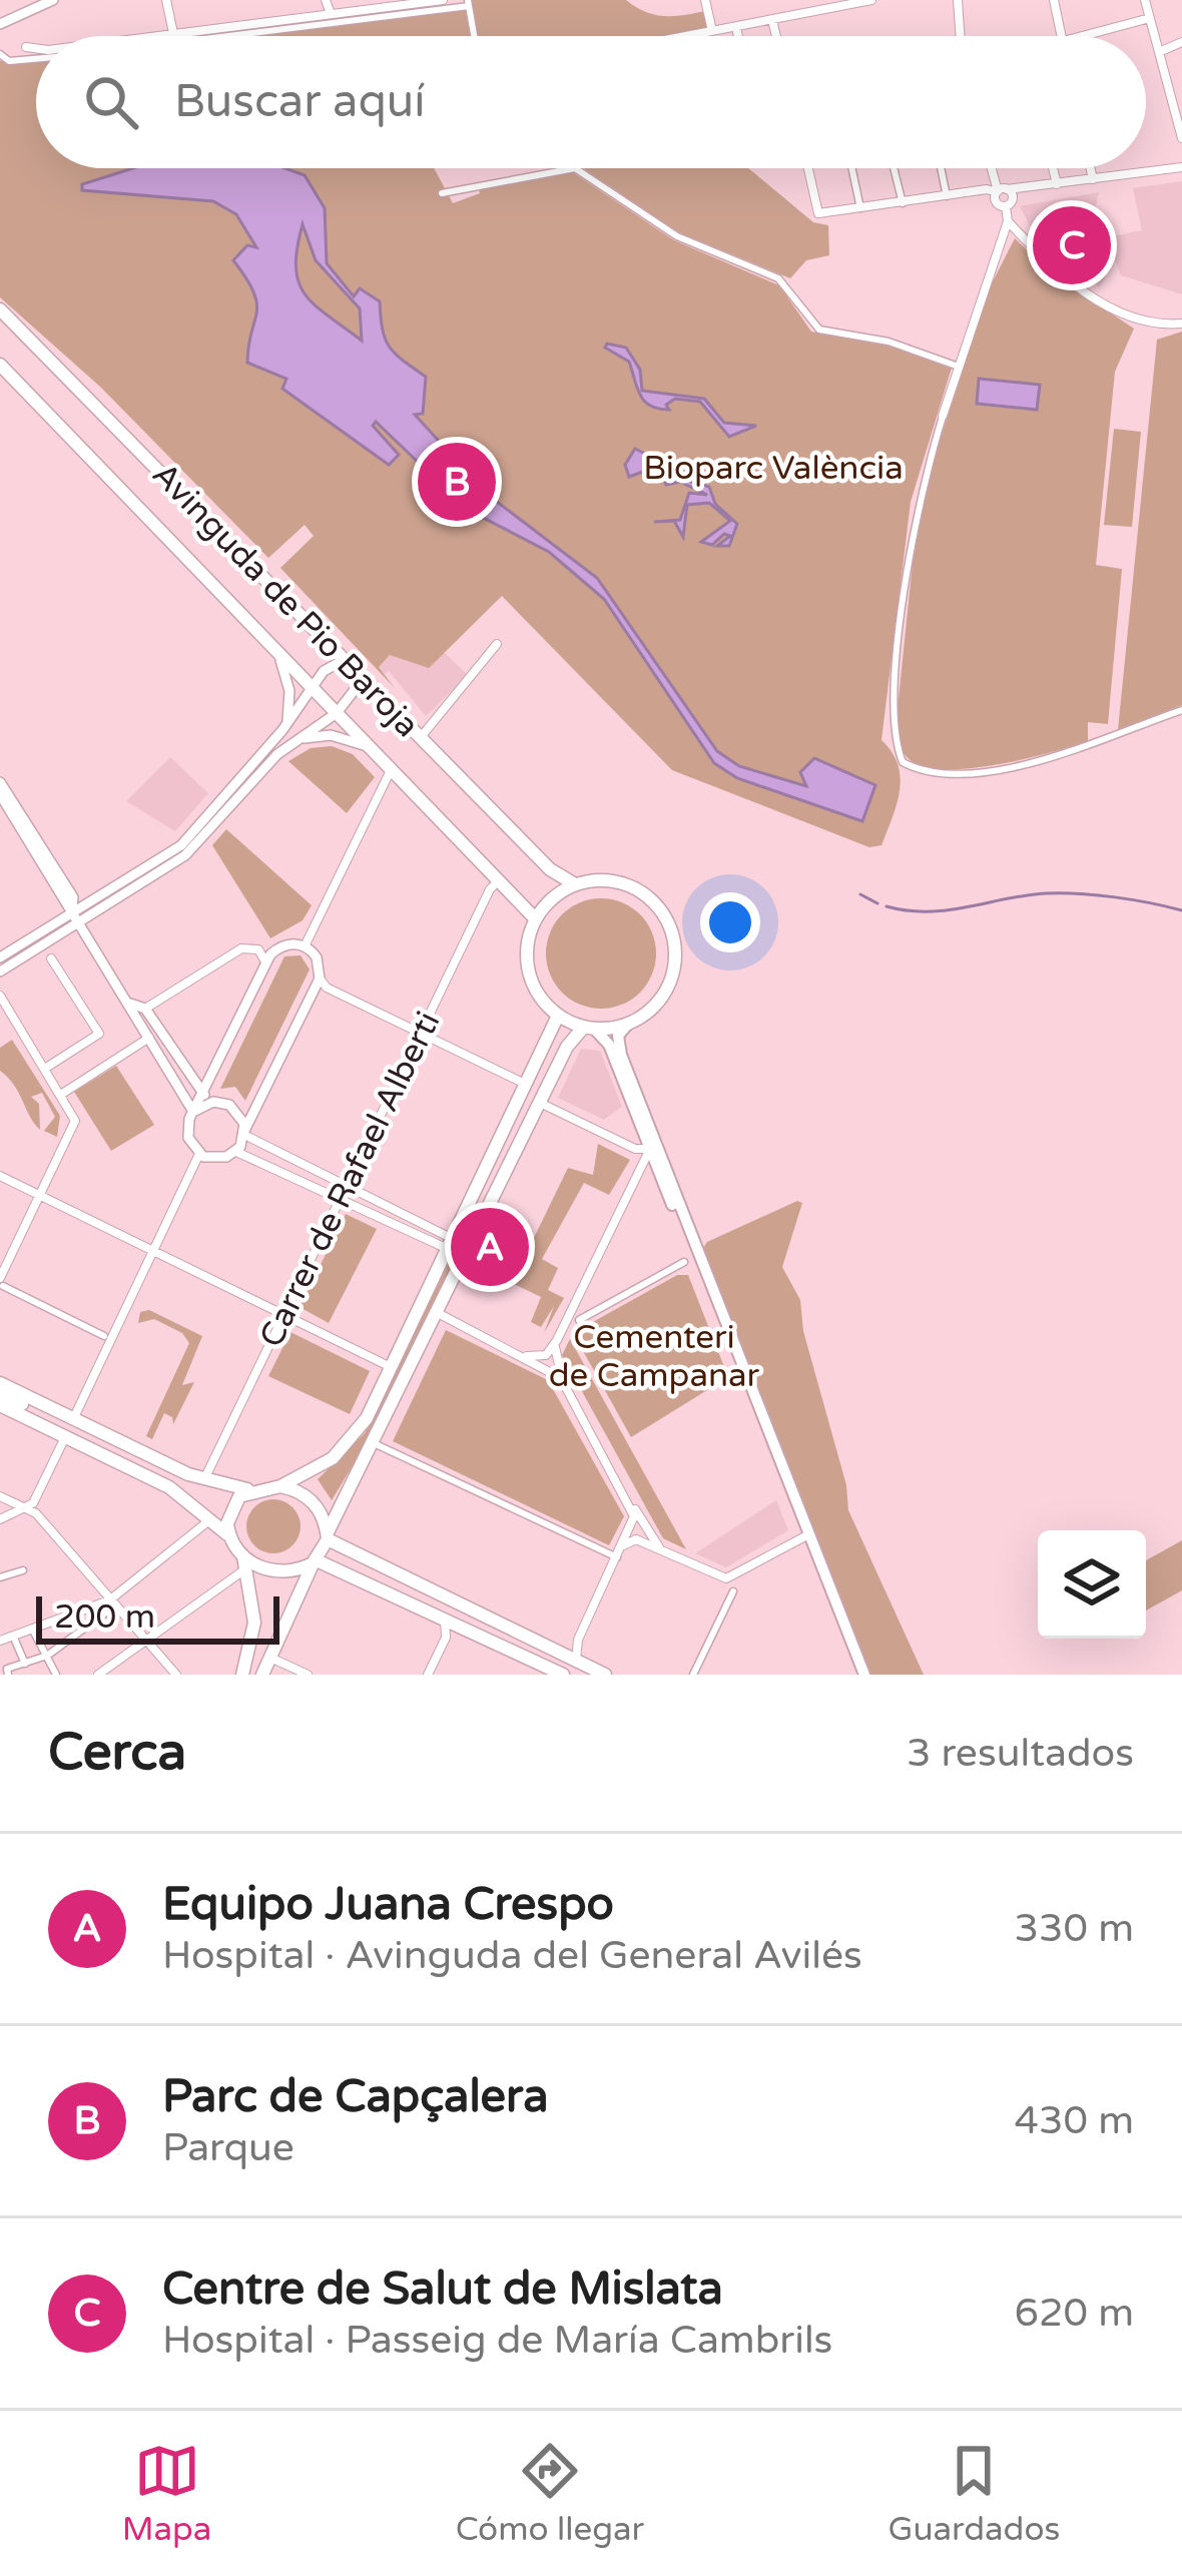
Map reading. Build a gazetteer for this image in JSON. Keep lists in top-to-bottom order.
{
  "streets": {
    "main road": ["Avinguda de Pio Baroja"],
    "street": ["Carrer de Rafael Alberti"]
  },
  "crossings": [
    ["Avinguda de Pio Baroja", "Carrer de Rafael Alberti"]
  ],
  "parks": ["Bioparc València", "Cementeri de Campanar"],
  "scale_bar": "200 m",
  "page": {
    "search": "Buscar aquí",
    "pins": ["C", "B", "A"],
    "scale": "200 m",
    "heading": ["Cerca", "3 resultados"],
    "list": [
      {
        "mark": "A",
        "name": "Equipo Juana Crespo",
        "note": "Hospital · Avinguda del General Avilés",
        "value": "330 m"
      },
      {
        "mark": "B",
        "name": "Parc de Capçalera",
        "note": "Parque",
        "value": "430 m"
      },
      {
        "mark": "C",
        "name": "Centre de Salut de Mislata",
        "note": "Hospital · Passeig de María Cambrils",
        "value": "620 m"
      }
    ],
    "nav": ["Mapa", "Cómo llegar", "Guardados"]
  }
}
